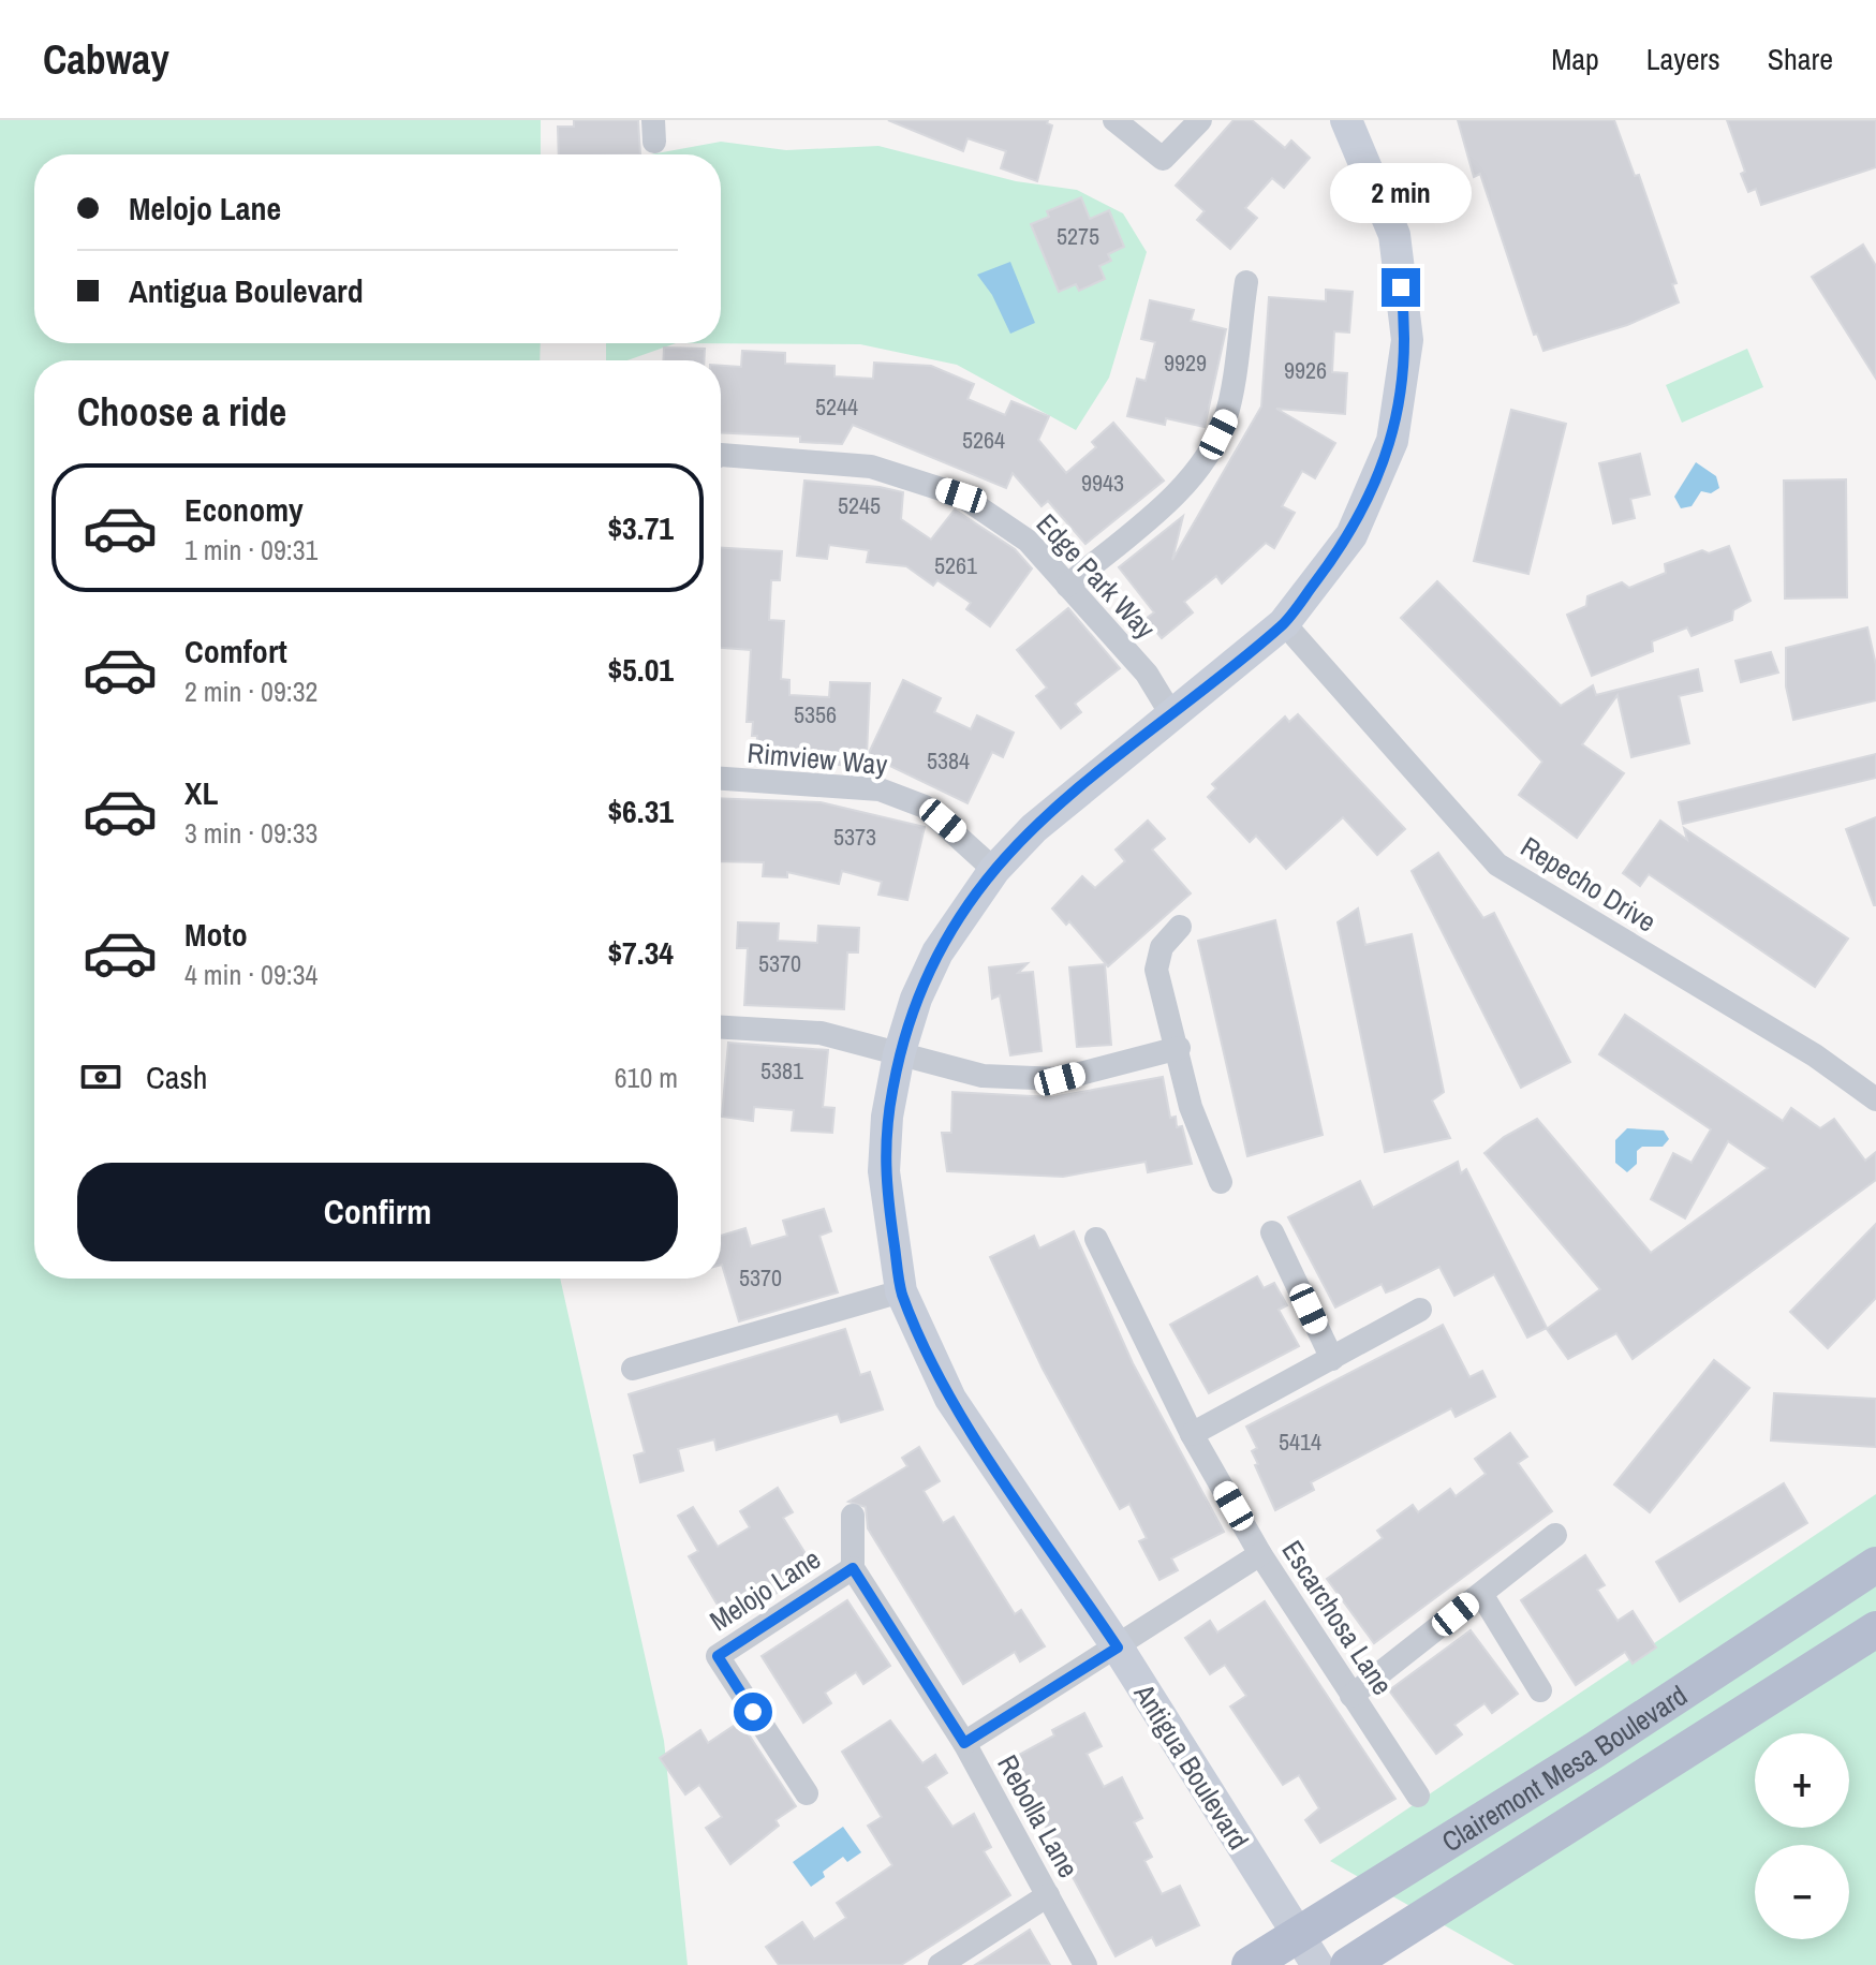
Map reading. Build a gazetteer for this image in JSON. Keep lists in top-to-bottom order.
{
  "streets": {
    "main road": ["Clairemont Mesa Boulevard"],
    "street": [
      "Edge Park Way",
      "Rimview Way",
      "Repecho Drive",
      "Melojo Lane",
      "Escarchosa Lane",
      "Antigua Boulevard",
      "Rebolla Lane"
    ]
  },
  "crossings": [
    ["Edge Park Way", "Antigua Boulevard"],
    ["Rimview Way", "Antigua Boulevard"],
    ["Repecho Drive", "Antigua Boulevard"],
    ["Melojo Lane", "Rebolla Lane"],
    ["Antigua Boulevard", "Clairemont Mesa Boulevard"]
  ],
  "house_numbers": [
    "5275",
    "9929",
    "9926",
    "5244",
    "5264",
    "9943",
    "5245",
    "5261",
    "5356",
    "5384",
    "5373",
    "5370",
    "5381",
    "5370",
    "5414"
  ],
  "page": {
    "header": "Cabway",
    "nav": ["Map", "Layers", "Share"],
    "banner": ["Melojo Lane", "Antigua Boulevard"],
    "bubble": "2 min",
    "heading": "Choose a ride",
    "list": [
      {
        "name": "Economy",
        "note": "1 min · 09:31",
        "value": "$3.71"
      },
      {
        "name": "Comfort",
        "note": "2 min · 09:32",
        "value": "$5.01"
      },
      {
        "name": "XL",
        "note": "3 min · 09:33",
        "value": "$6.31"
      },
      {
        "name": "Moto",
        "note": "4 min · 09:34",
        "value": "$7.34"
      }
    ],
    "pay": ["Cash", "610 m"],
    "buttons": "Confirm",
    "map_buttons": ["+", "−"]
  }
}
